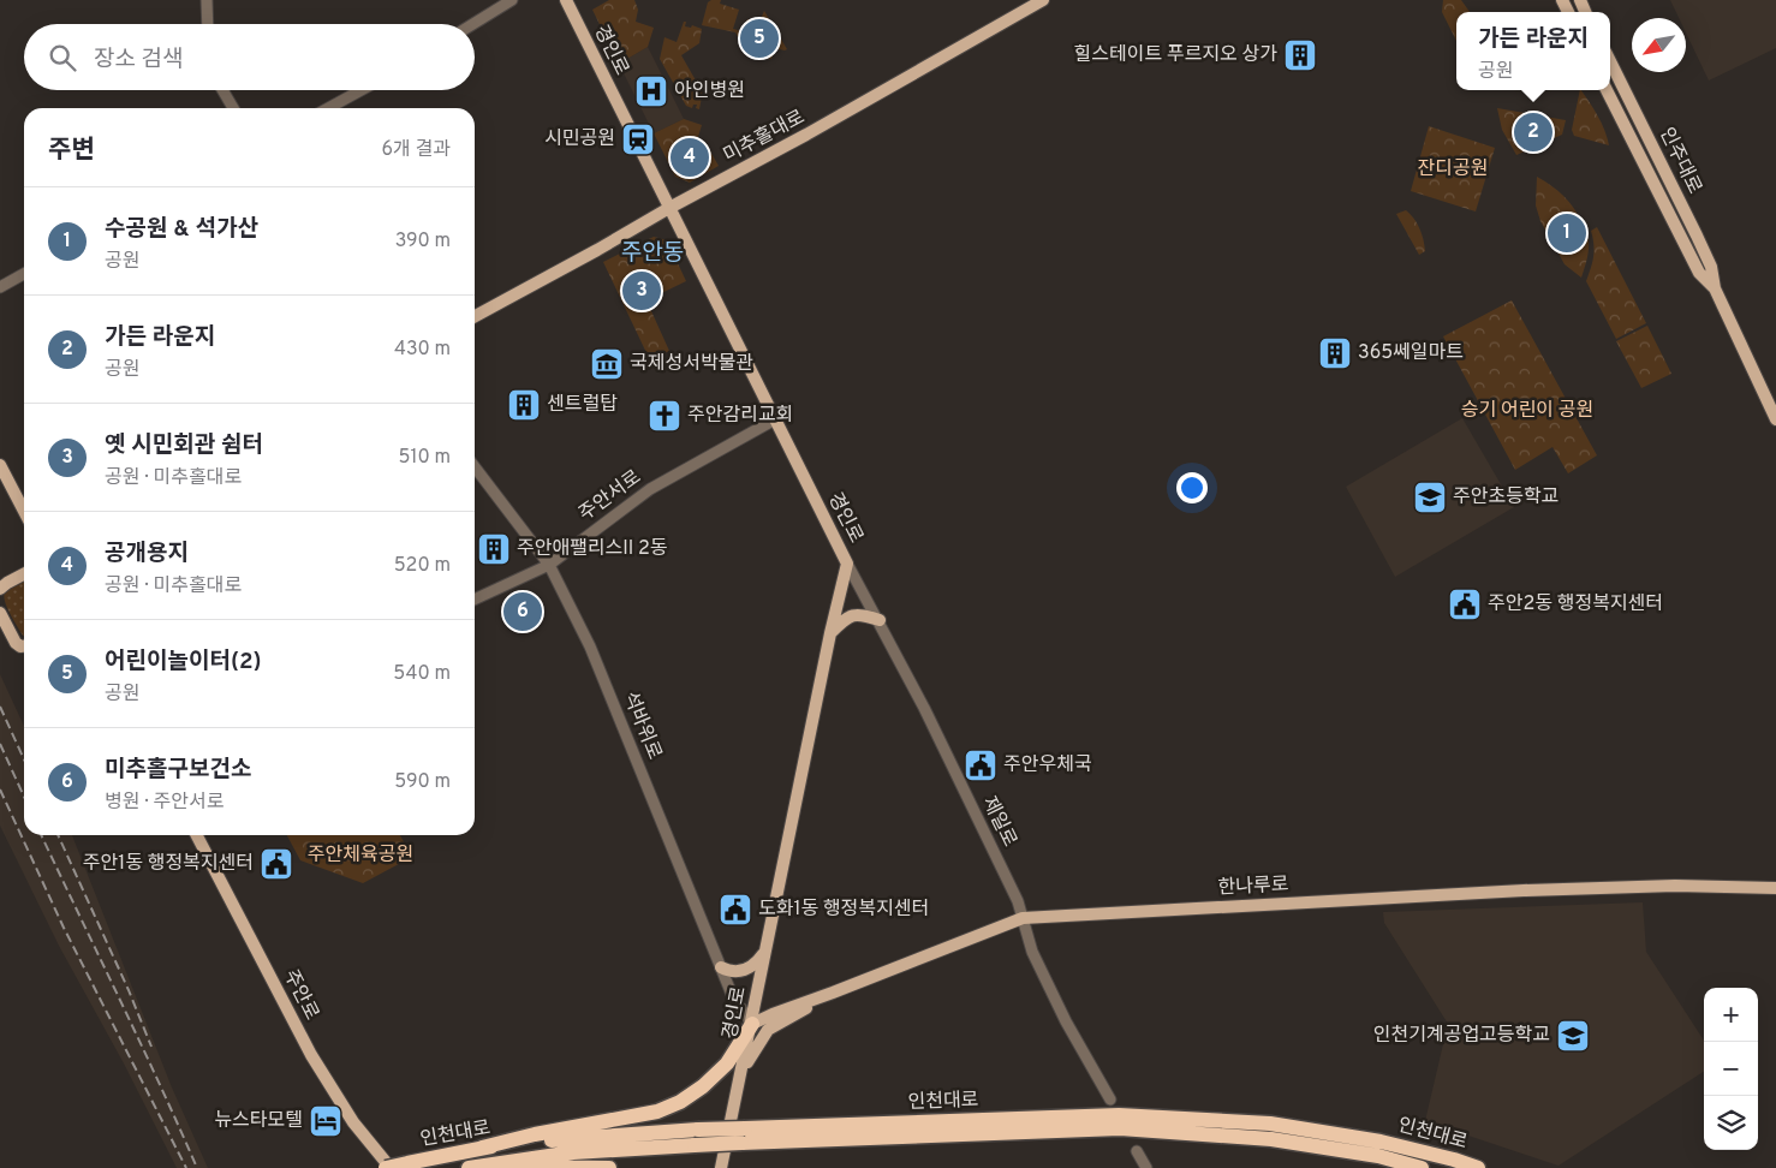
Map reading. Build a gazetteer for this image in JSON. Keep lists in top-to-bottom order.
{
  "streets": {
    "highway": ["인천대로"],
    "main road": [
      "경인로",
      "미추홀대로",
      "인주대로",
      "한나루로",
      "주안로"
    ],
    "street": ["주안서로", "석바위로", "제일로"]
  },
  "crossings": [
    ["경인로", "미추홀대로"],
    ["경인로", "주안서로"],
    ["경인로", "석바위로"],
    ["경인로", "제일로"],
    ["경인로", "한나루로"],
    ["주안서로", "석바위로"],
    ["석바위로", "한나루로"],
    ["제일로", "한나루로"],
    ["주안로", "인천대로"]
  ],
  "districts": ["주안동"],
  "parks": ["잔디공원", "승기 어린이 공원", "주안체육공원"],
  "places": {
    "building": [
      "힐스테이트 푸르지오 상가",
      "365쎄일마트",
      "센트럴탑",
      "주안애팰리스II 2동"
    ],
    "hospital": ["아인병원"],
    "station": ["시민공원"],
    "museum": ["국제성서박물관"],
    "church": ["주안감리교회"],
    "school or university": ["주안초등학교", "인천기계공업고등학교"],
    "public building": [
      "주안2동 행정복지센터",
      "주안우체국",
      "주안1동 행정복지센터",
      "도화1동 행정복지센터"
    ],
    "hotel": ["뉴스타모텔"]
  },
  "north": "bottom left",
  "page": {
    "popup": ["가든 라운지", "공원"],
    "pins": [
      "5",
      "2",
      "4",
      "1",
      "3",
      "6"
    ],
    "search": "장소 검색",
    "heading": ["주변", "6개 결과"],
    "list": [
      {
        "mark": "1",
        "name": "수공원 & 석가산",
        "note": "공원",
        "value": "390 m"
      },
      {
        "mark": "2",
        "name": "가든 라운지",
        "note": "공원",
        "value": "430 m"
      },
      {
        "mark": "3",
        "name": "옛 시민회관 쉼터",
        "note": "공원 · 미추홀대로",
        "value": "510 m"
      },
      {
        "mark": "4",
        "name": "공개용지",
        "note": "공원 · 미추홀대로",
        "value": "520 m"
      },
      {
        "mark": "5",
        "name": "어린이놀이터(2)",
        "note": "공원",
        "value": "540 m"
      },
      {
        "mark": "6",
        "name": "미추홀구보건소",
        "note": "병원 · 주안서로",
        "value": "590 m"
      }
    ],
    "map_buttons": ["+", "−"]
  }
}
